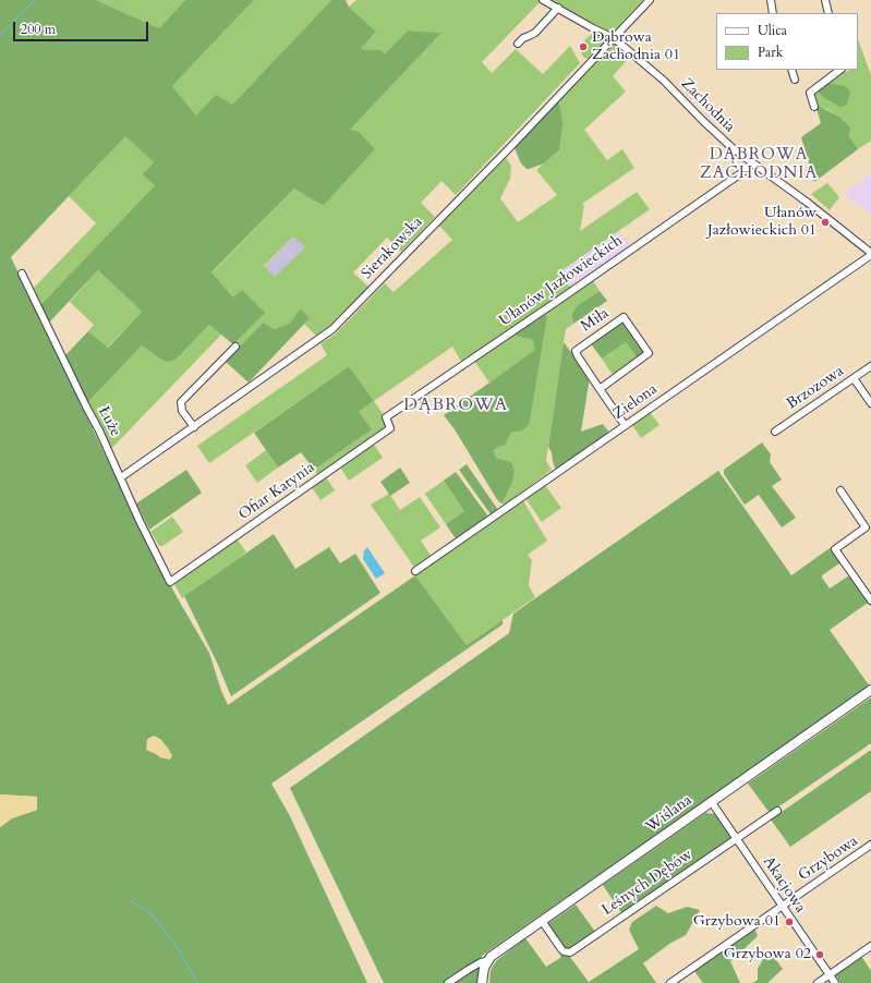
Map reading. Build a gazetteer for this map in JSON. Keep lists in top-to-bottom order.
{
  "streets": {
    "main road": ["Wiślana"],
    "street": [
      "Zachodnia",
      "Sierakowska",
      "Ułanów Jazłowieckich",
      "Miła",
      "Brzozowa",
      "Zielona",
      "Łuże",
      "Ofiar Katynia",
      "Grzybowa",
      "Leśnych Dębów",
      "Akacjowa"
    ]
  },
  "crossings": [
    ["Zachodnia", "Sierakowska"],
    ["Zachodnia", "Ułanów Jazłowieckich"],
    ["Zachodnia", "Zielona"],
    ["Sierakowska", "Łuże"],
    ["Ułanów Jazłowieckich", "Ofiar Katynia"],
    ["Miła", "Zielona"],
    ["Łuże", "Ofiar Katynia"],
    ["Wiślana", "Leśnych Dębów"],
    ["Wiślana", "Akacjowa"],
    ["Grzybowa", "Akacjowa"],
    ["Leśnych Dębów", "Akacjowa"]
  ],
  "districts": ["DĄBROWA ZACHODNIA", "DĄBROWA"],
  "places": [
    "Dąbrowa Zachodnia 01",
    "Ułanów Jazłowieckich 01",
    "Grzybowa 01",
    "Grzybowa 02"
  ],
  "legend": ["Ulica", "Park"],
  "scale_bar": "200 m"
}
